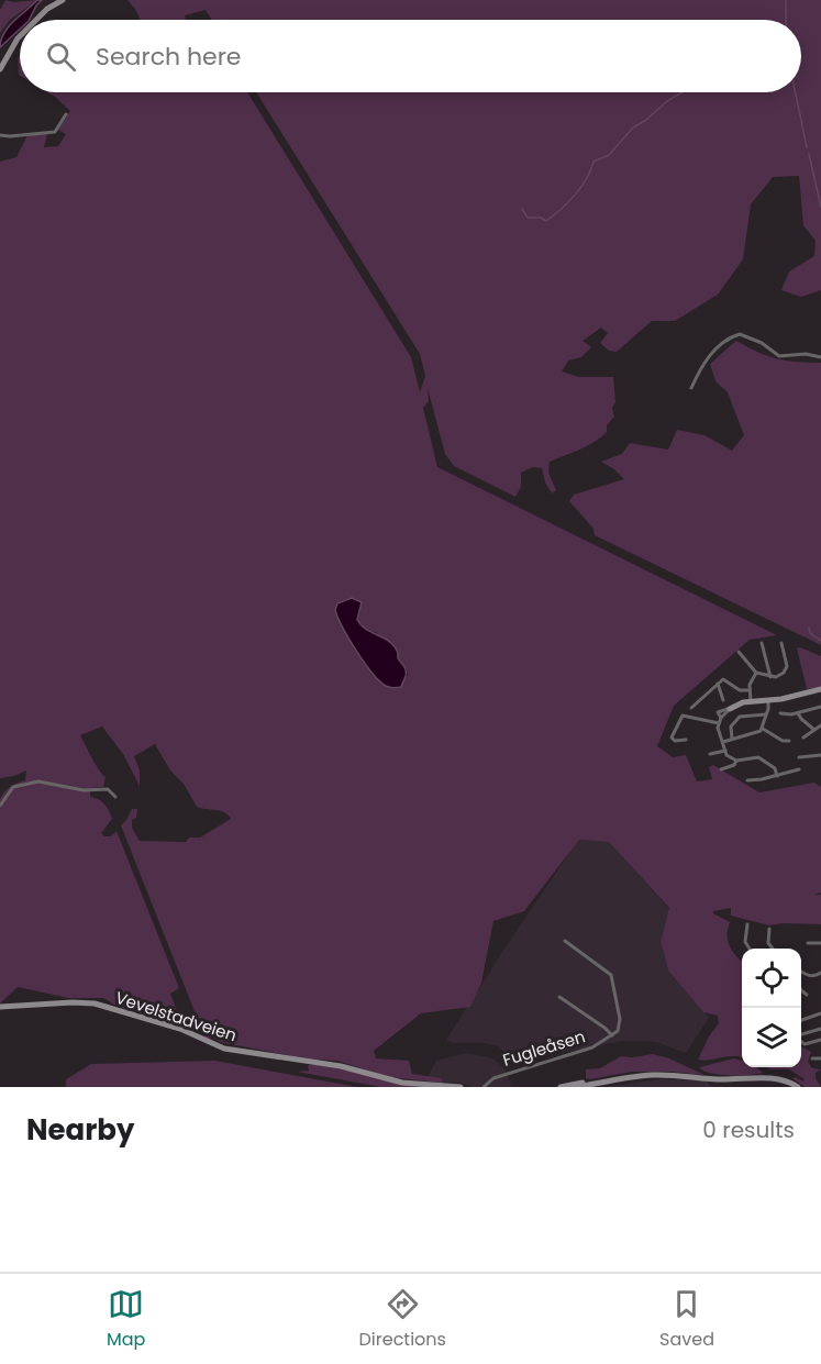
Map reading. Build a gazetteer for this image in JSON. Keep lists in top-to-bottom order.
{
  "streets": {
    "main road": ["Vevelstadveien"],
    "street": ["Fugleåsen"]
  },
  "page": {
    "search": "Search here",
    "heading": ["Nearby", "0 results"],
    "nav": ["Map", "Directions", "Saved"]
  }
}
